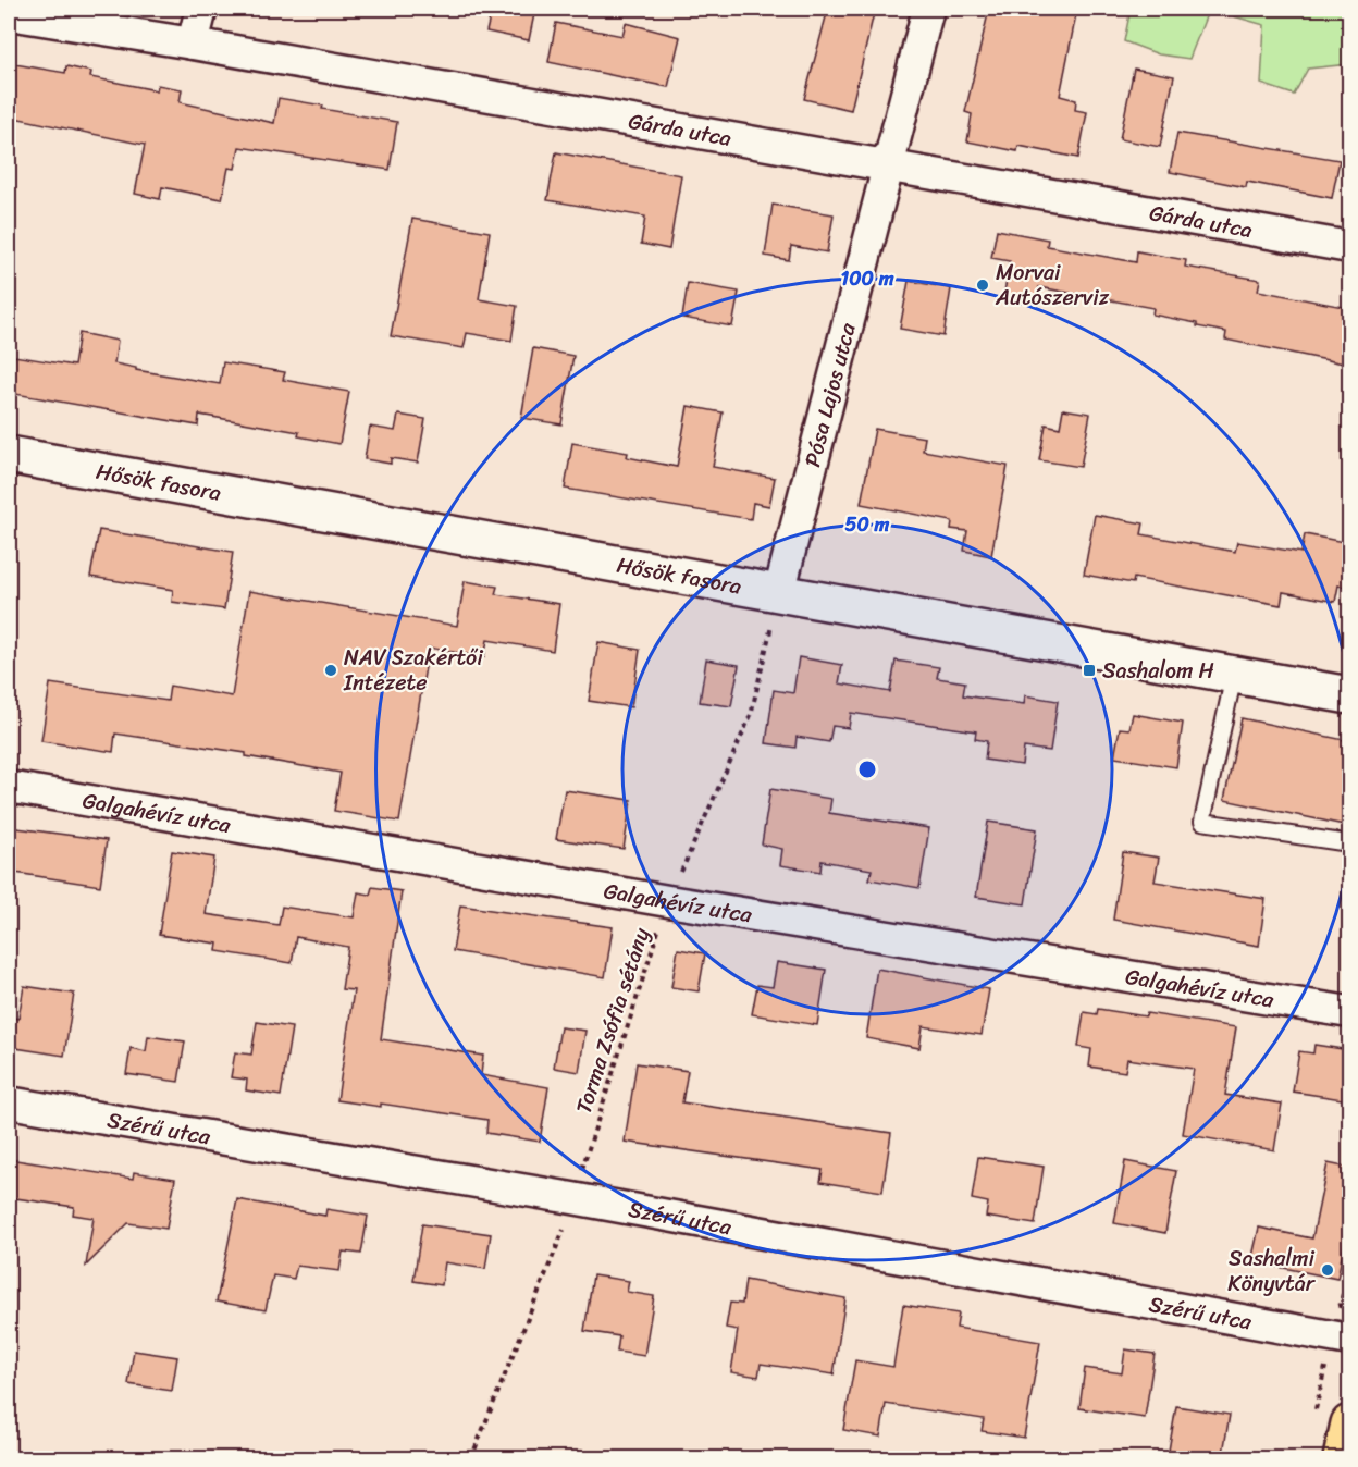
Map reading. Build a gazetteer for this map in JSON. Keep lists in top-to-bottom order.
{
  "streets": {
    "street": [
      "Gárda utca",
      "Pósa Lajos utca",
      "Hősök fasora",
      "Galgahévíz utca",
      "Szérű utca"
    ],
    "path": ["Torma Zsófia sétány"]
  },
  "crossings": [
    ["Gárda utca", "Pósa Lajos utca"],
    ["Pósa Lajos utca", "Hősök fasora"],
    ["Pósa Lajos utca", "Torma Zsófia sétány"],
    ["Hősök fasora", "Torma Zsófia sétány"],
    ["Galgahévíz utca", "Torma Zsófia sétány"],
    ["Torma Zsófia sétány", "Szérű utca"]
  ],
  "places": {
    "other": ["Morvai Autószerviz", "NAV Szakértői Intézete", "Sashalmi Könyvtár"],
    "transit": ["Sashalom H"]
  },
  "rings": ["100 m", "50 m"]
}
